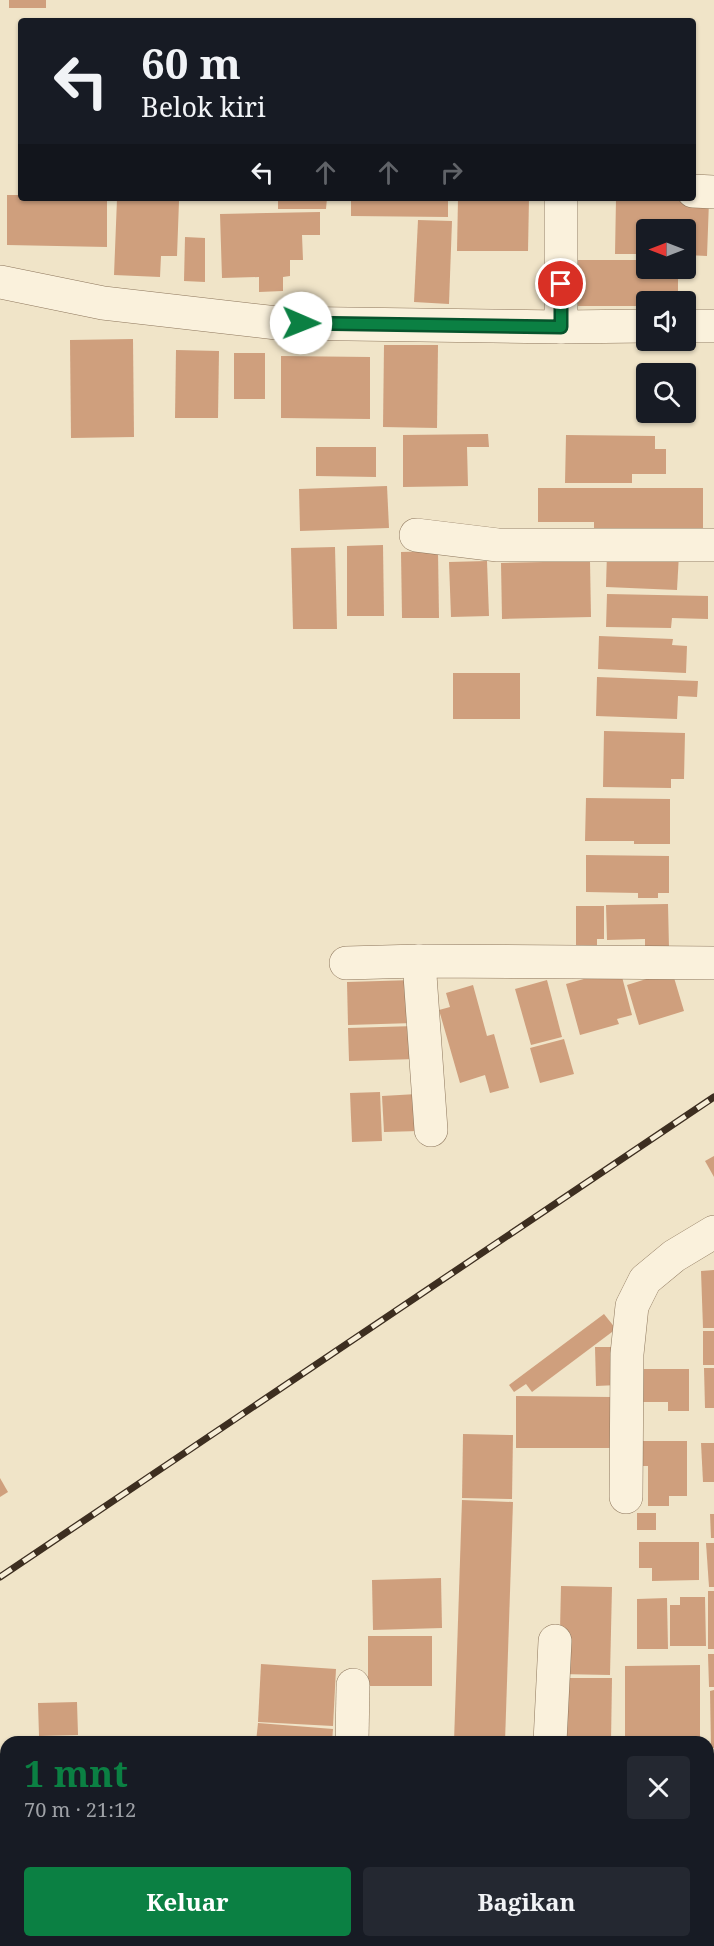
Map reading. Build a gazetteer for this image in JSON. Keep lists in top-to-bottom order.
{
  "north": "left",
  "page": {
    "turn": ["60 m", "Belok kiri"],
    "heading": ["1 mnt", "70 m · 21:12"],
    "buttons": ["Keluar", "Bagikan"]
  }
}
